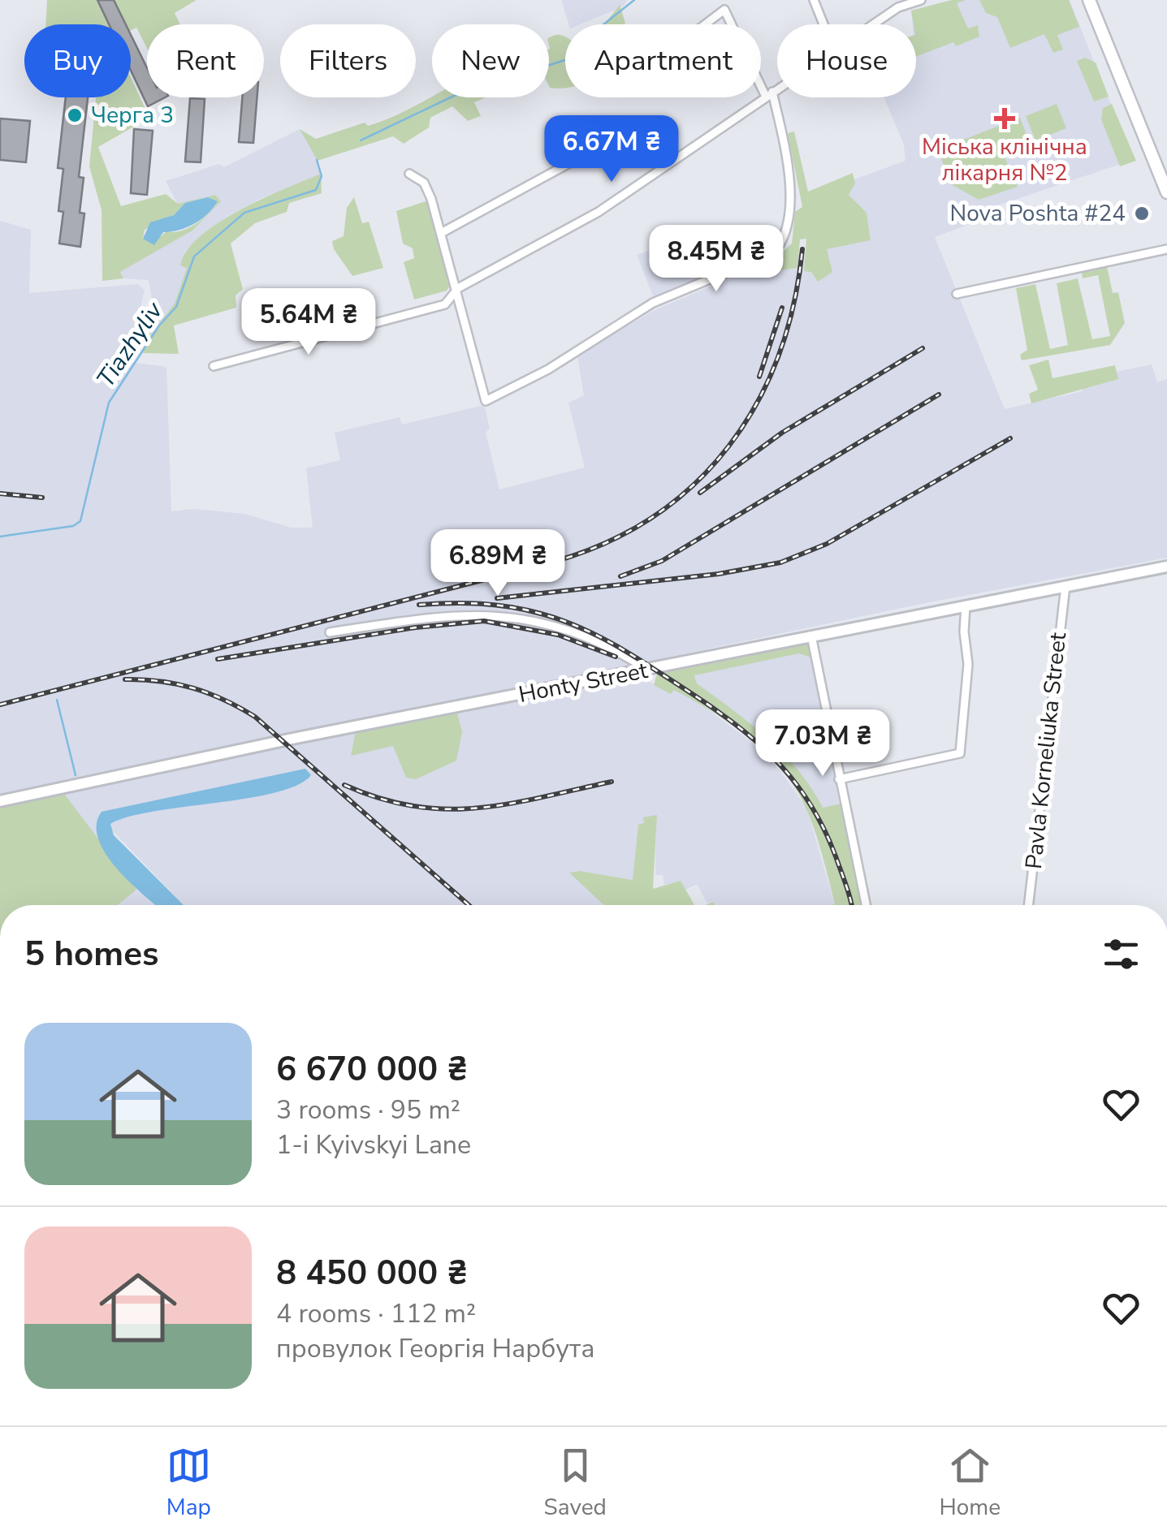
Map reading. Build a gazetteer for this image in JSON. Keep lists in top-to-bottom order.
{
  "streets": {
    "street": ["Honty Street", "Pavla Korneliuka Street"]
  },
  "crossings": [
    ["Honty Street", "Pavla Korneliuka Street"]
  ],
  "water": ["Tiazhyliv"],
  "places": {
    "other": ["Черга 3", "Nova Poshta #24"],
    "health": ["Міська клінічна лікарня №2"]
  },
  "page": {
    "chip": [
      "Buy",
      "Rent",
      "Filters",
      "New",
      "Apartment",
      "House"
    ],
    "price": [
      "6.67M ₴",
      "8.45M ₴",
      "5.64M ₴",
      "6.89M ₴",
      "7.03M ₴"
    ],
    "heading": "5 homes",
    "list": [
      {
        "name": "6 670 000 ₴",
        "note": "3 rooms · 95 m² · 1-i Kyivskyi Lane"
      },
      {
        "name": "8 450 000 ₴",
        "note": "4 rooms · 112 m² · провулок Георгія Нарбута"
      }
    ],
    "tabs": ["Map", "Saved", "Home"]
  }
}
